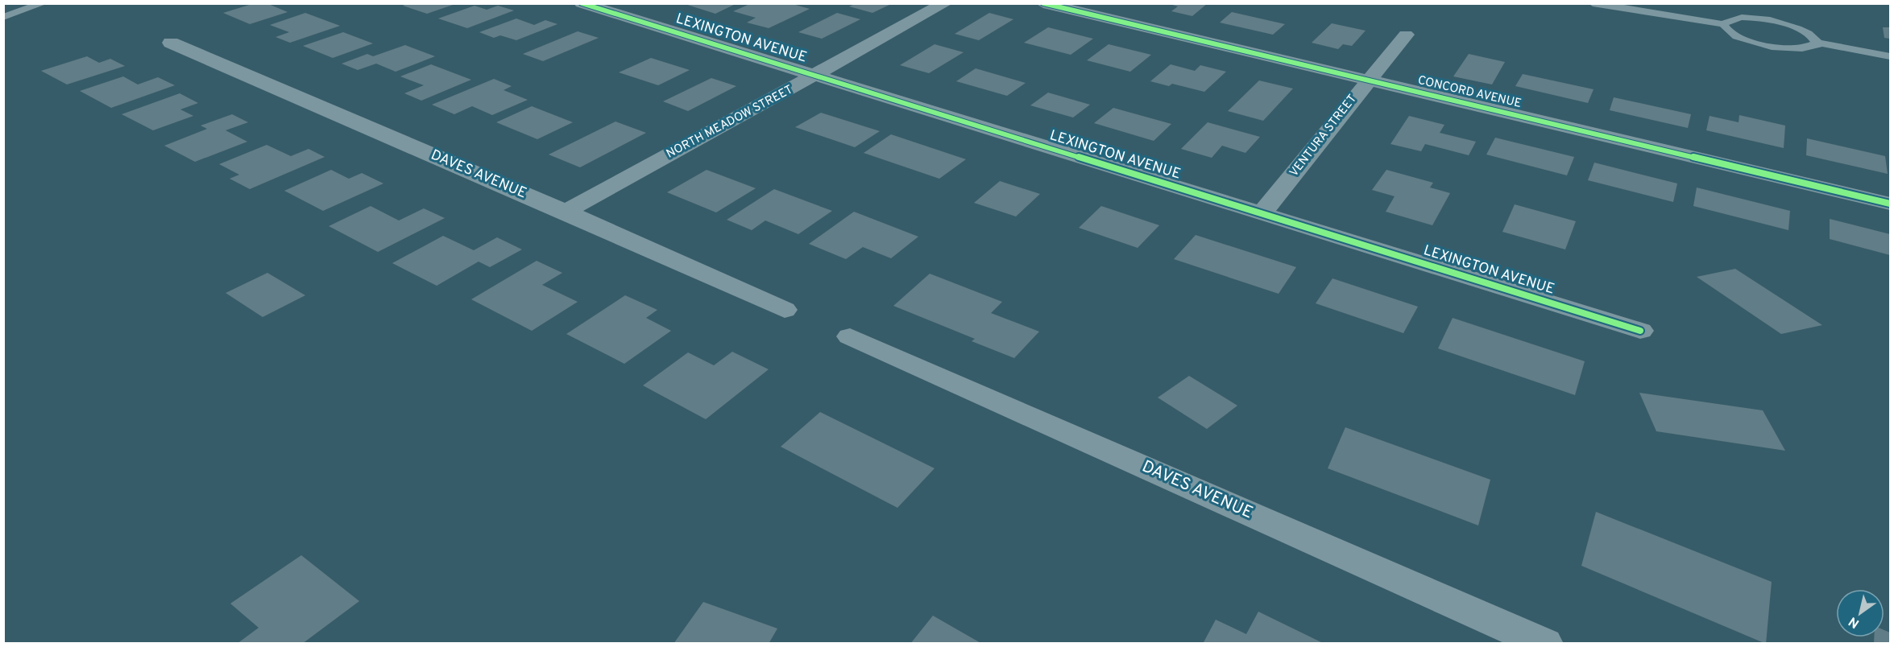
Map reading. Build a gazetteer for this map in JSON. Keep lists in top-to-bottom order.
{
  "streets": {
    "street": [
      "LEXINGTON AVENUE",
      "CONCORD AVENUE",
      "NORTH MEADOW STREET",
      "VENTURA STREET",
      "DAVES AVENUE"
    ]
  },
  "crossings": [
    ["LEXINGTON AVENUE", "NORTH MEADOW STREET"],
    ["LEXINGTON AVENUE", "VENTURA STREET"],
    ["CONCORD AVENUE", "VENTURA STREET"],
    ["NORTH MEADOW STREET", "DAVES AVENUE"]
  ],
  "north": "bottom left"
}
